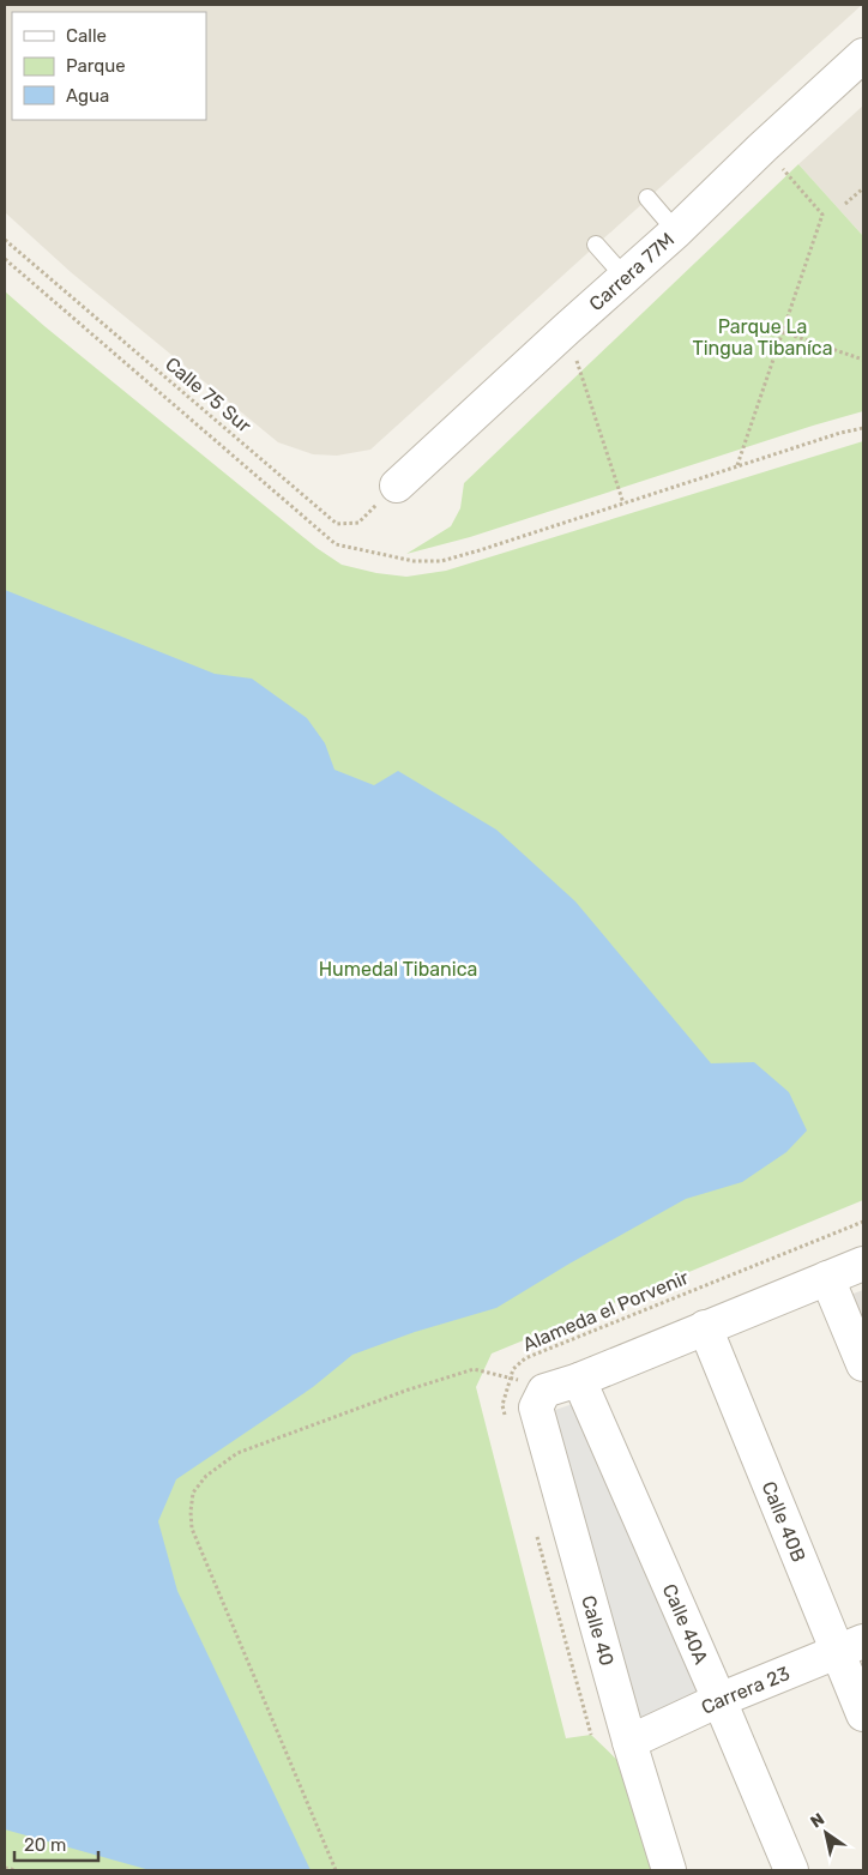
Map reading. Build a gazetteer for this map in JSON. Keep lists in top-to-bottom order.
{
  "streets": {
    "street": [
      "Carrera 77M",
      "Calle 40B",
      "Calle 40A",
      "Calle 40",
      "Carrera 23"
    ],
    "path": ["Calle 75 Sur", "Alameda el Porvenir"]
  },
  "crossings": [
    ["Carrera 77M", "Calle 75 Sur"],
    ["Calle 40B", "Carrera 23"],
    ["Calle 40A", "Carrera 23"],
    ["Calle 40", "Carrera 23"]
  ],
  "parks": ["Parque La Tingua Tibaníca", "Humedal Tibanica"],
  "legend": ["Calle", "Parque", "Agua"],
  "scale_bar": "20 m",
  "north": "top left"
}
